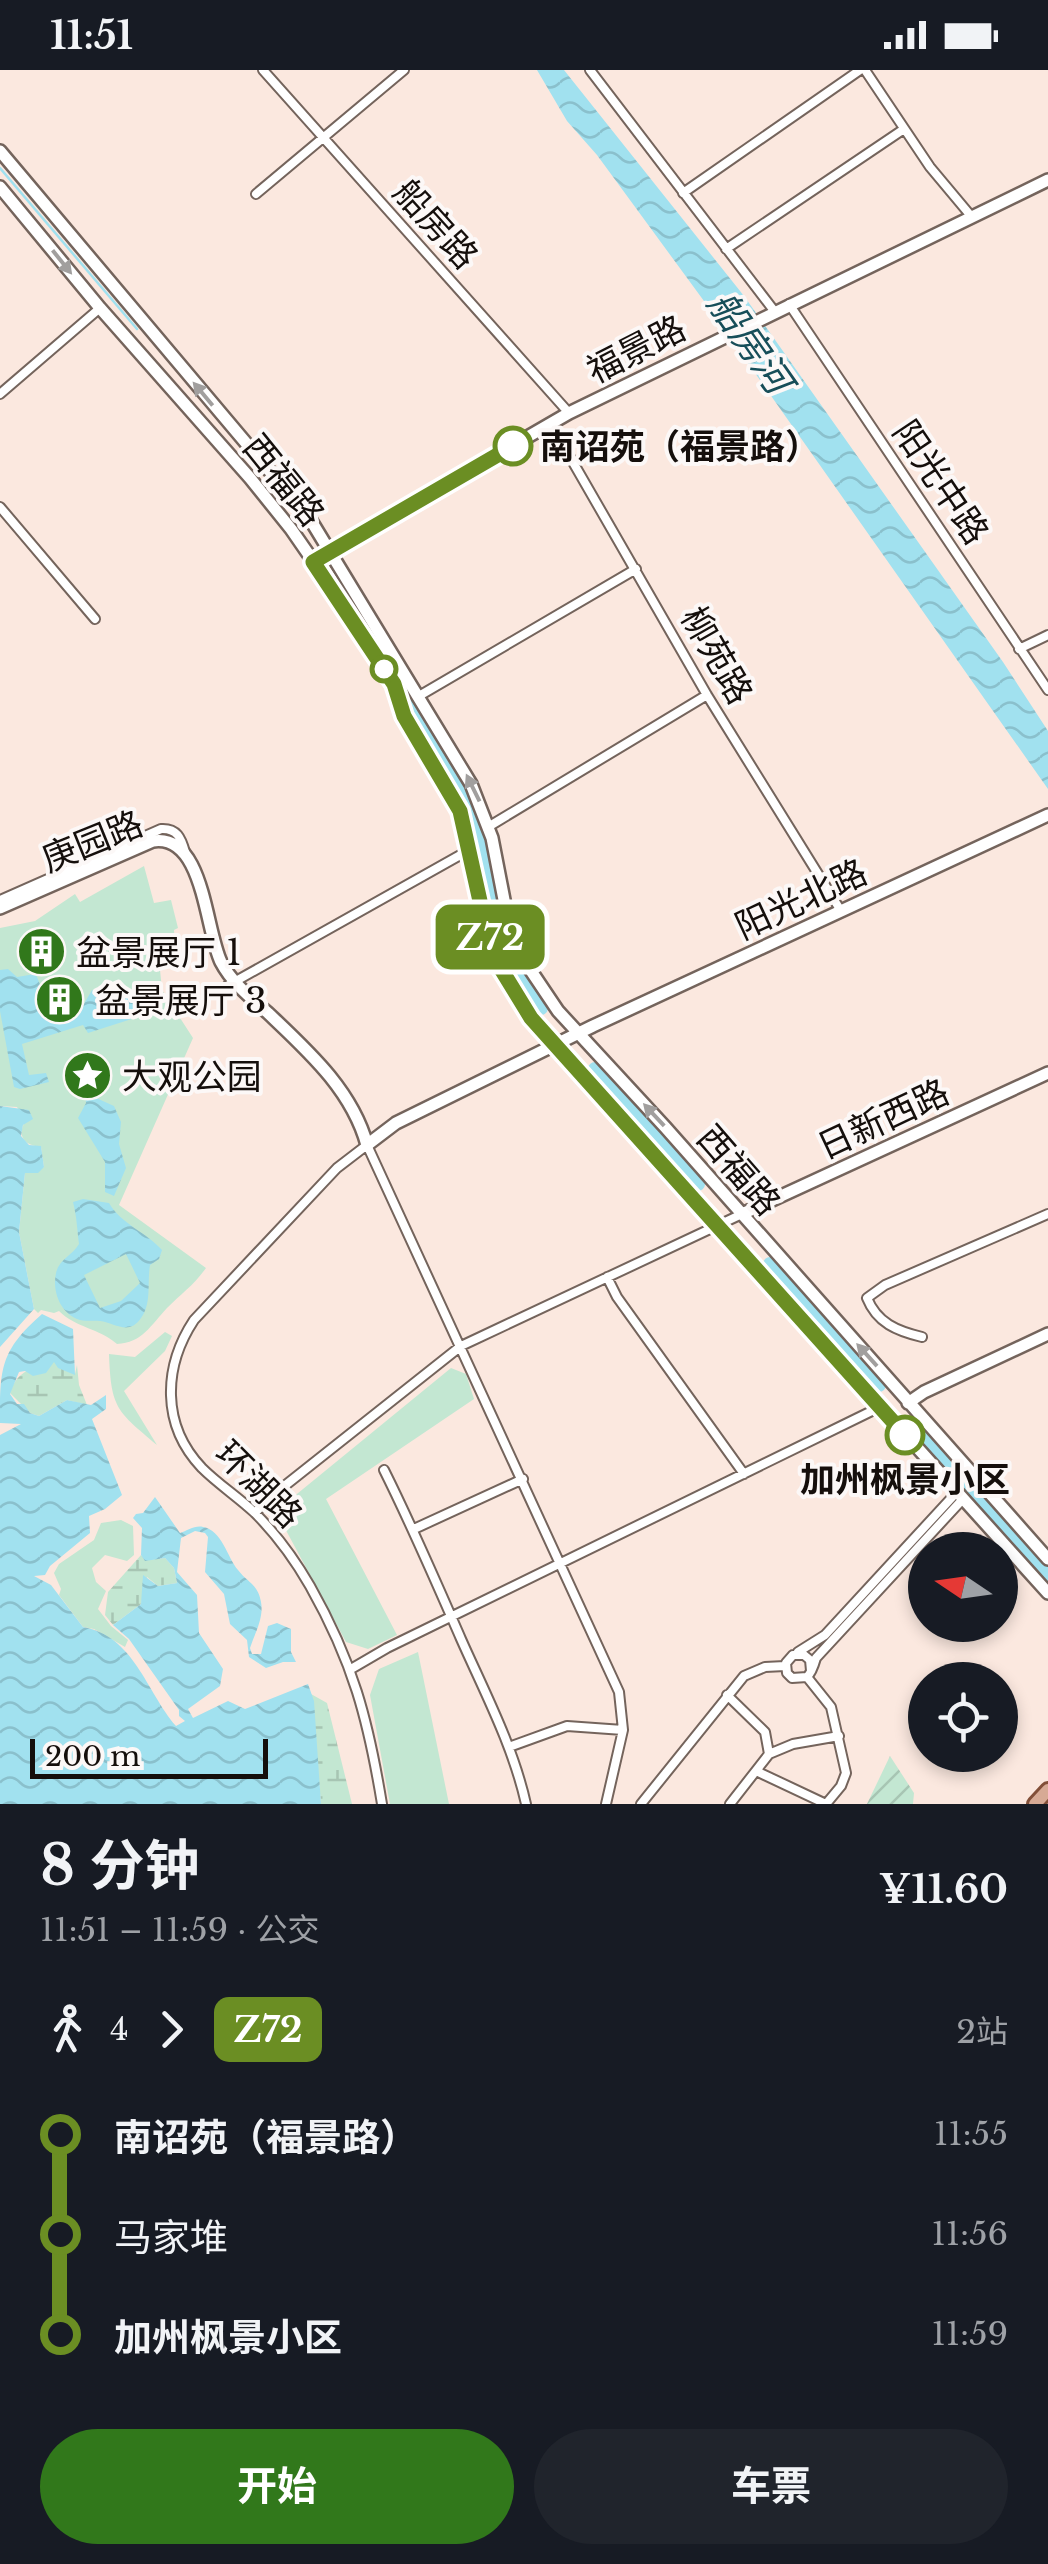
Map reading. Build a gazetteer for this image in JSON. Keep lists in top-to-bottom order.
{
  "streets": {
    "main road": [
      "福景路",
      "西福路",
      "庚园路",
      "阳光北路",
      "日新西路"
    ],
    "street": [
      "船房路",
      "阳光中路",
      "柳苑路",
      "环湖路"
    ]
  },
  "crossings": [
    ["船房路", "福景路"],
    ["福景路", "西福路"],
    ["福景路", "阳光中路"],
    ["福景路", "柳苑路"],
    ["西福路", "阳光北路"],
    ["西福路", "日新西路"],
    ["柳苑路", "阳光北路"],
    ["庚园路", "阳光北路"],
    ["庚园路", "环湖路"],
    ["阳光北路", "环湖路"]
  ],
  "water": ["船房河"],
  "places": {
    "other": ["南诏苑（福景路）", "加州枫景小区"],
    "building": ["盆景展厅 1", "盆景展厅 3"],
    "place": ["大观公园"]
  },
  "lines": ["bus line Z72"],
  "scale_bar": "200 m",
  "north": "left",
  "page": {
    "status": "11:51",
    "on_map": "Z72",
    "scale": "200 m",
    "heading": ["8 分钟", "11:51 – 11:59 · 公交", "¥11.60"],
    "legs": ["4", "Z72", "2站"],
    "list": [
      {
        "name": "南诏苑（福景路）",
        "value": "11:55"
      },
      {
        "name": "马家堆",
        "value": "11:56"
      },
      {
        "name": "加州枫景小区",
        "value": "11:59"
      }
    ],
    "buttons": ["开始", "车票"]
  }
}
